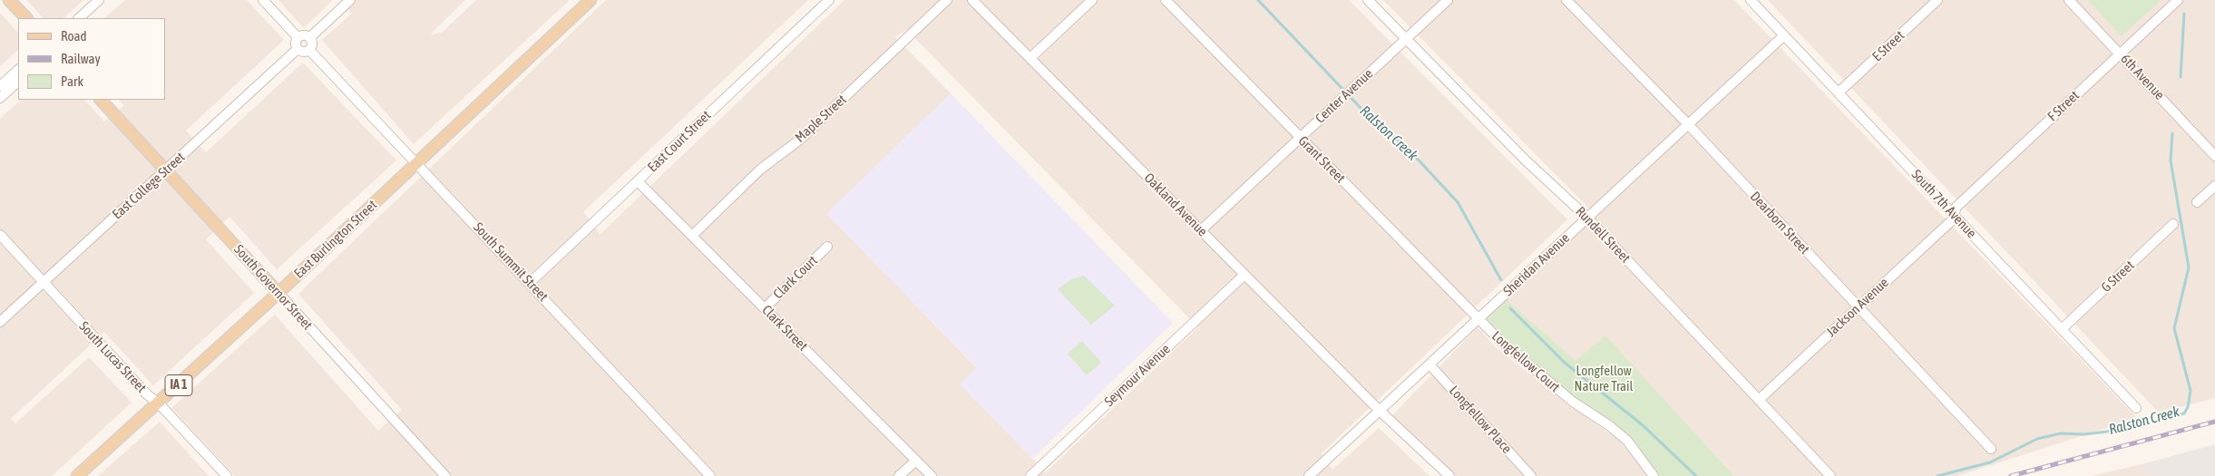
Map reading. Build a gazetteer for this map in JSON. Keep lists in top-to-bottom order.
{
  "streets": {
    "main road": ["East Burlington Street", "South Governor Street", "IA 1"],
    "street": [
      "E Street",
      "6th Avenue",
      "Center Avenue",
      "F Street",
      "Maple Street",
      "East Court Street",
      "Grant Street",
      "East College Street",
      "South 7th Avenue",
      "Oakland Avenue",
      "Dearborn Street",
      "Rundell Street",
      "South Summit Street",
      "Sheridan Avenue",
      "G Street",
      "Clark Court",
      "Jackson Avenue",
      "Clark Street",
      "South Lucas Street",
      "Longfellow Court",
      "Seymour Avenue",
      "Longfellow Place"
    ]
  },
  "crossings": [
    ["E Street", "South 7th Avenue"],
    ["6th Avenue", "F Street"],
    ["Center Avenue", "Grant Street"],
    ["Center Avenue", "Oakland Avenue"],
    ["Center Avenue", "Rundell Street"],
    ["F Street", "South 7th Avenue"],
    ["F Street", "Jackson Avenue"],
    ["Maple Street", "Clark Street"],
    ["East Court Street", "South Summit Street"],
    ["East Court Street", "Clark Street"],
    ["Grant Street", "Sheridan Avenue"],
    ["Grant Street", "Longfellow Court"],
    ["East College Street", "South Summit Street"],
    ["East College Street", "South Governor Street"],
    ["East College Street", "South Lucas Street"],
    ["South 7th Avenue", "Sheridan Avenue"],
    ["South 7th Avenue", "G Street"],
    ["South 7th Avenue", "Jackson Avenue"],
    ["Oakland Avenue", "Sheridan Avenue"],
    ["Oakland Avenue", "Seymour Avenue"],
    ["Dearborn Street", "Sheridan Avenue"],
    ["Dearborn Street", "Jackson Avenue"],
    ["Rundell Street", "Sheridan Avenue"],
    ["Rundell Street", "Jackson Avenue"],
    ["East Burlington Street", "South Summit Street"],
    ["East Burlington Street", "South Governor Street"],
    ["East Burlington Street", "South Lucas Street"],
    ["Sheridan Avenue", "Longfellow Court"],
    ["Sheridan Avenue", "Longfellow Place"],
    ["Clark Court", "Clark Street"]
  ],
  "water": ["Ralston Creek"],
  "parks": ["Longfellow Nature Trail"],
  "legend": ["Road", "Railway", "Park"]
}
